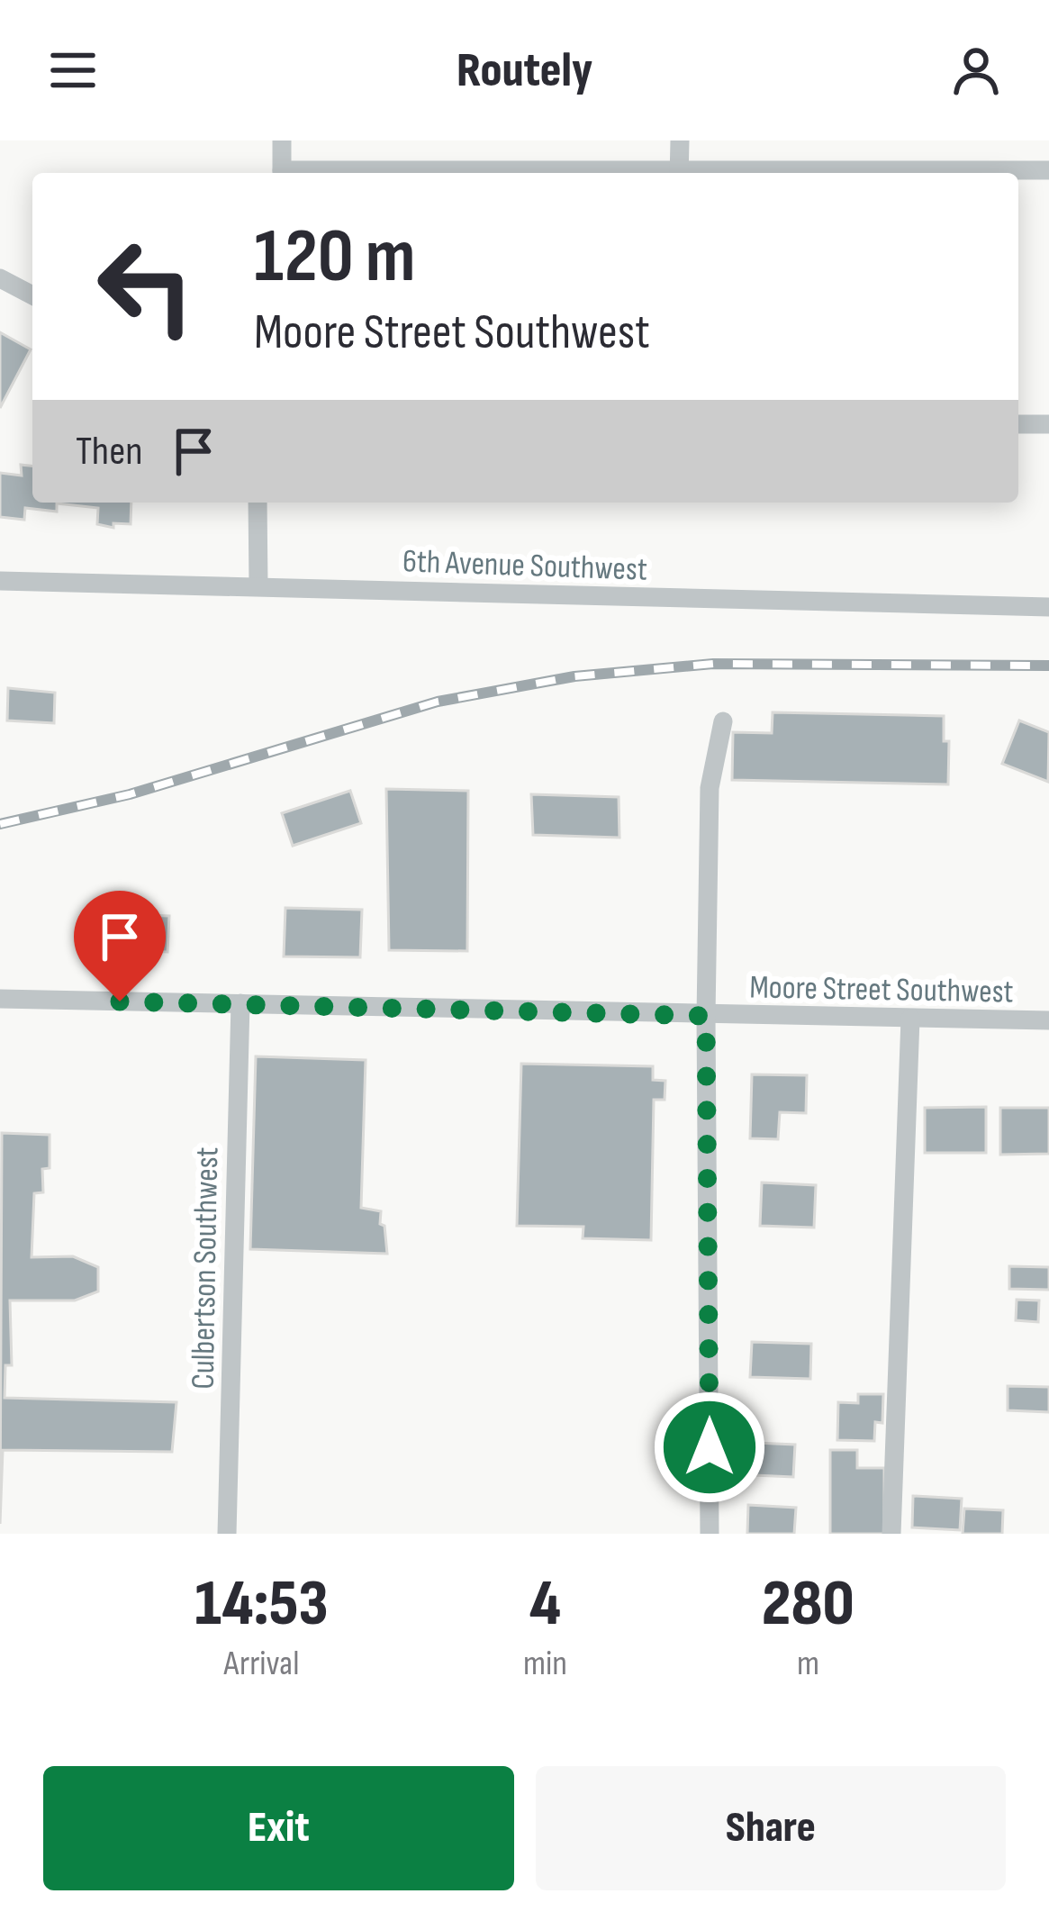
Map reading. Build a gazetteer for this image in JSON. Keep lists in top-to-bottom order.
{
  "streets": {
    "street": ["6th Avenue Southwest", "Moore Street Southwest", "Culbertson Southwest"]
  },
  "crossings": [
    ["Moore Street Southwest", "Culbertson Southwest"]
  ],
  "page": {
    "header": "Routely",
    "turn": ["120 m", "Moore Street Southwest"],
    "then": "Then",
    "eta": [
      "14:53",
      "Arrival",
      "4",
      "min",
      "280",
      "m"
    ],
    "buttons": ["Exit", "Share"]
  }
}
